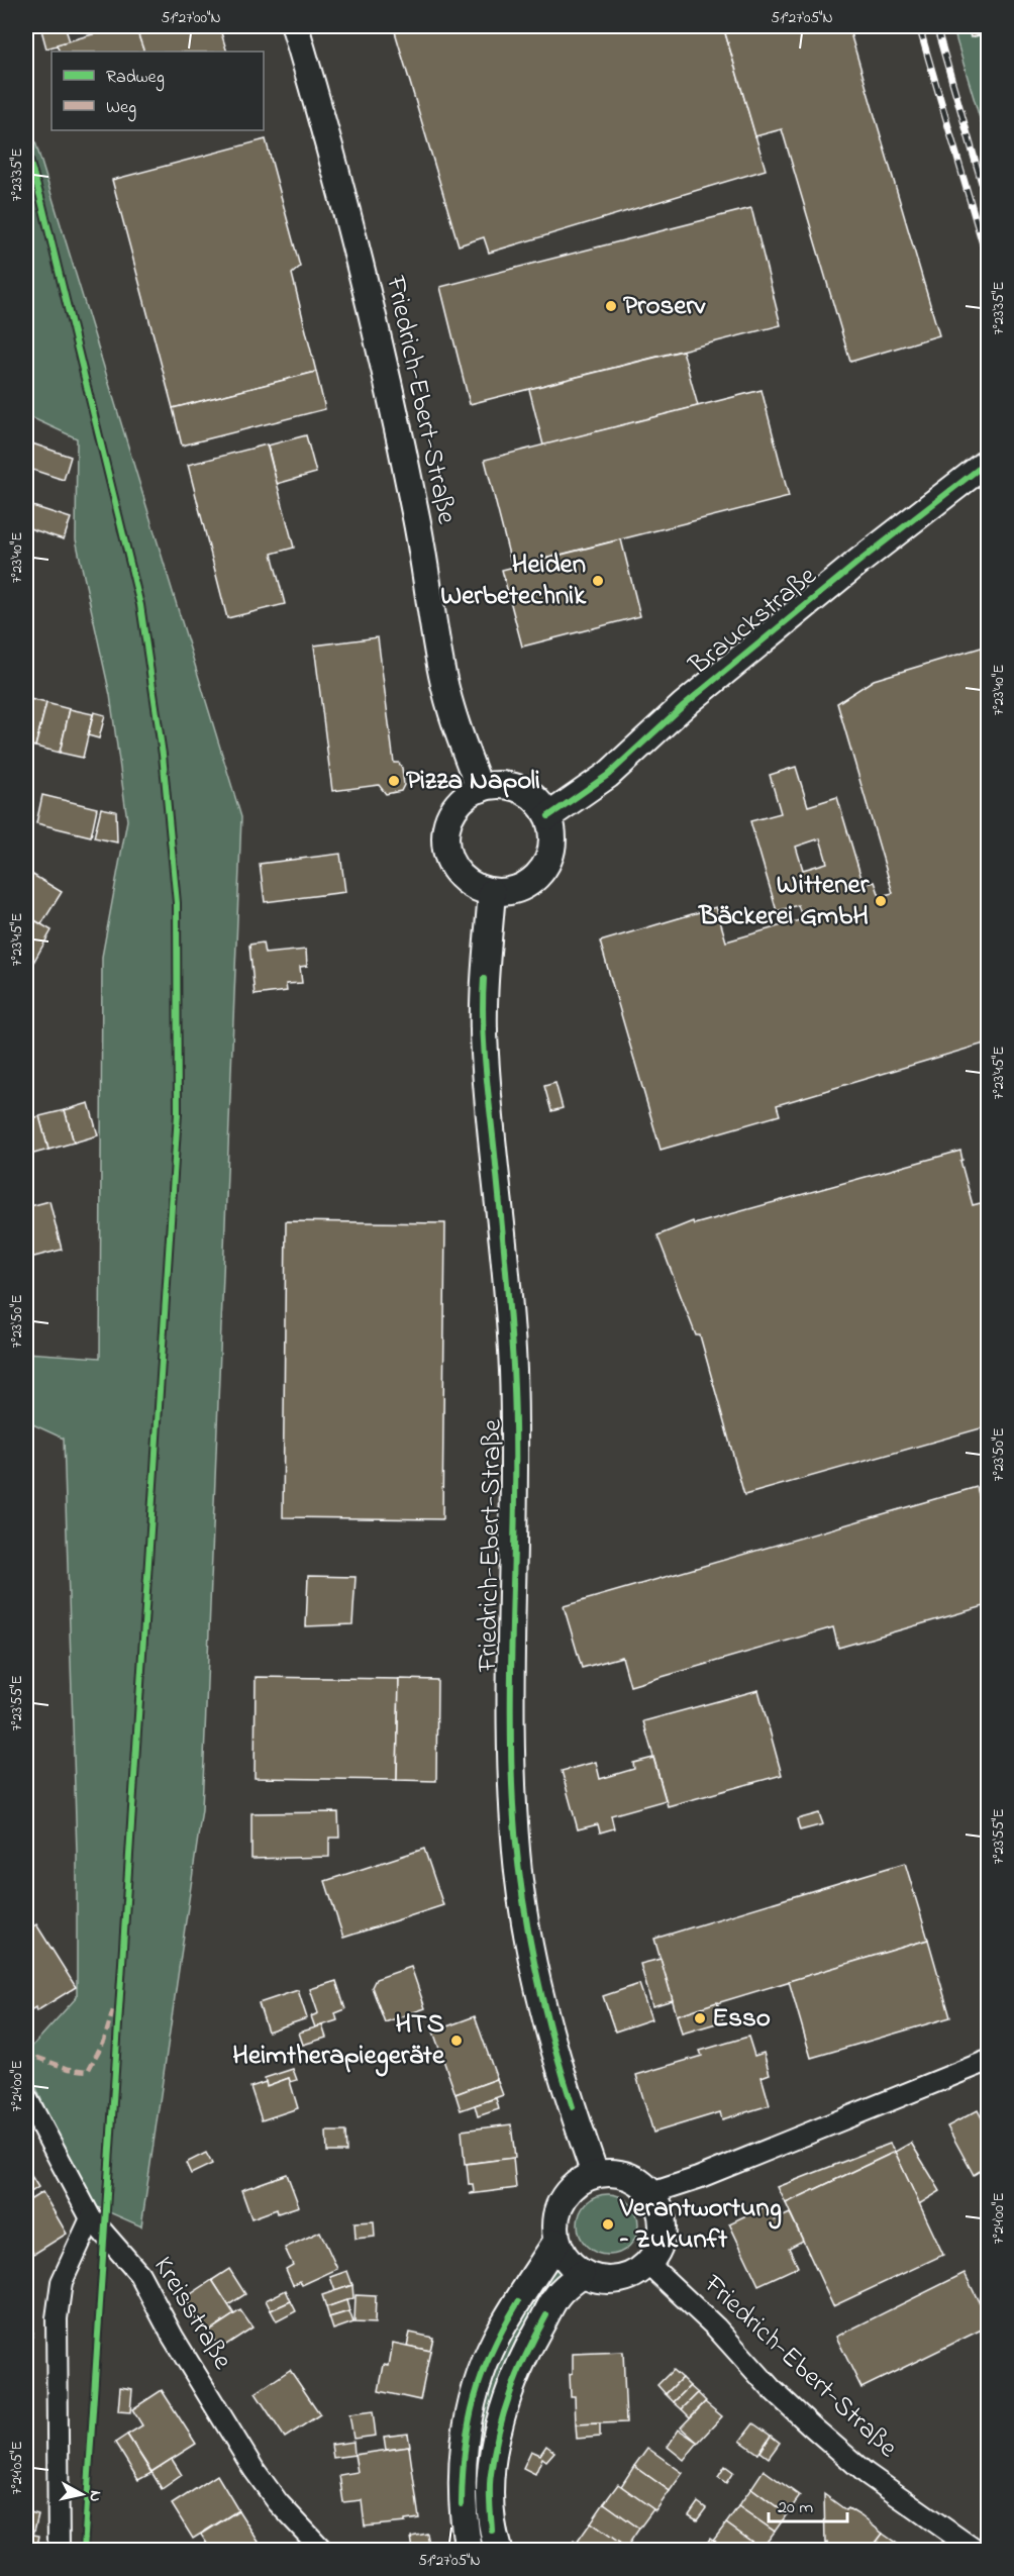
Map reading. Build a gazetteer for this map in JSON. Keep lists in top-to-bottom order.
{
  "streets": {
    "street": ["Friedrich-Ebert-Straße", "Brauckstraße", "Kreisstraße"]
  },
  "crossings": [
    ["Friedrich-Ebert-Straße", "Brauckstraße"]
  ],
  "places": [
    "Proserv",
    "Heiden Werbetechnik",
    "Pizza Napoli",
    "Wittener Bäckerei GmbH",
    "Esso",
    "HTS Heimtherapiegeräte",
    "Verantwortung – Zukunft"
  ],
  "legend": ["Radweg", "Weg"],
  "scale_bar": "20 m",
  "north": "right",
  "coordinates": [
    "51°27'00\"N",
    "51°27'05\"N",
    "7°23'35\"E",
    "7°23'40\"E",
    "7°23'45\"E",
    "7°23'50\"E",
    "7°23'55\"E",
    "7°24'00\"E",
    "7°24'05\"E"
  ]
}
